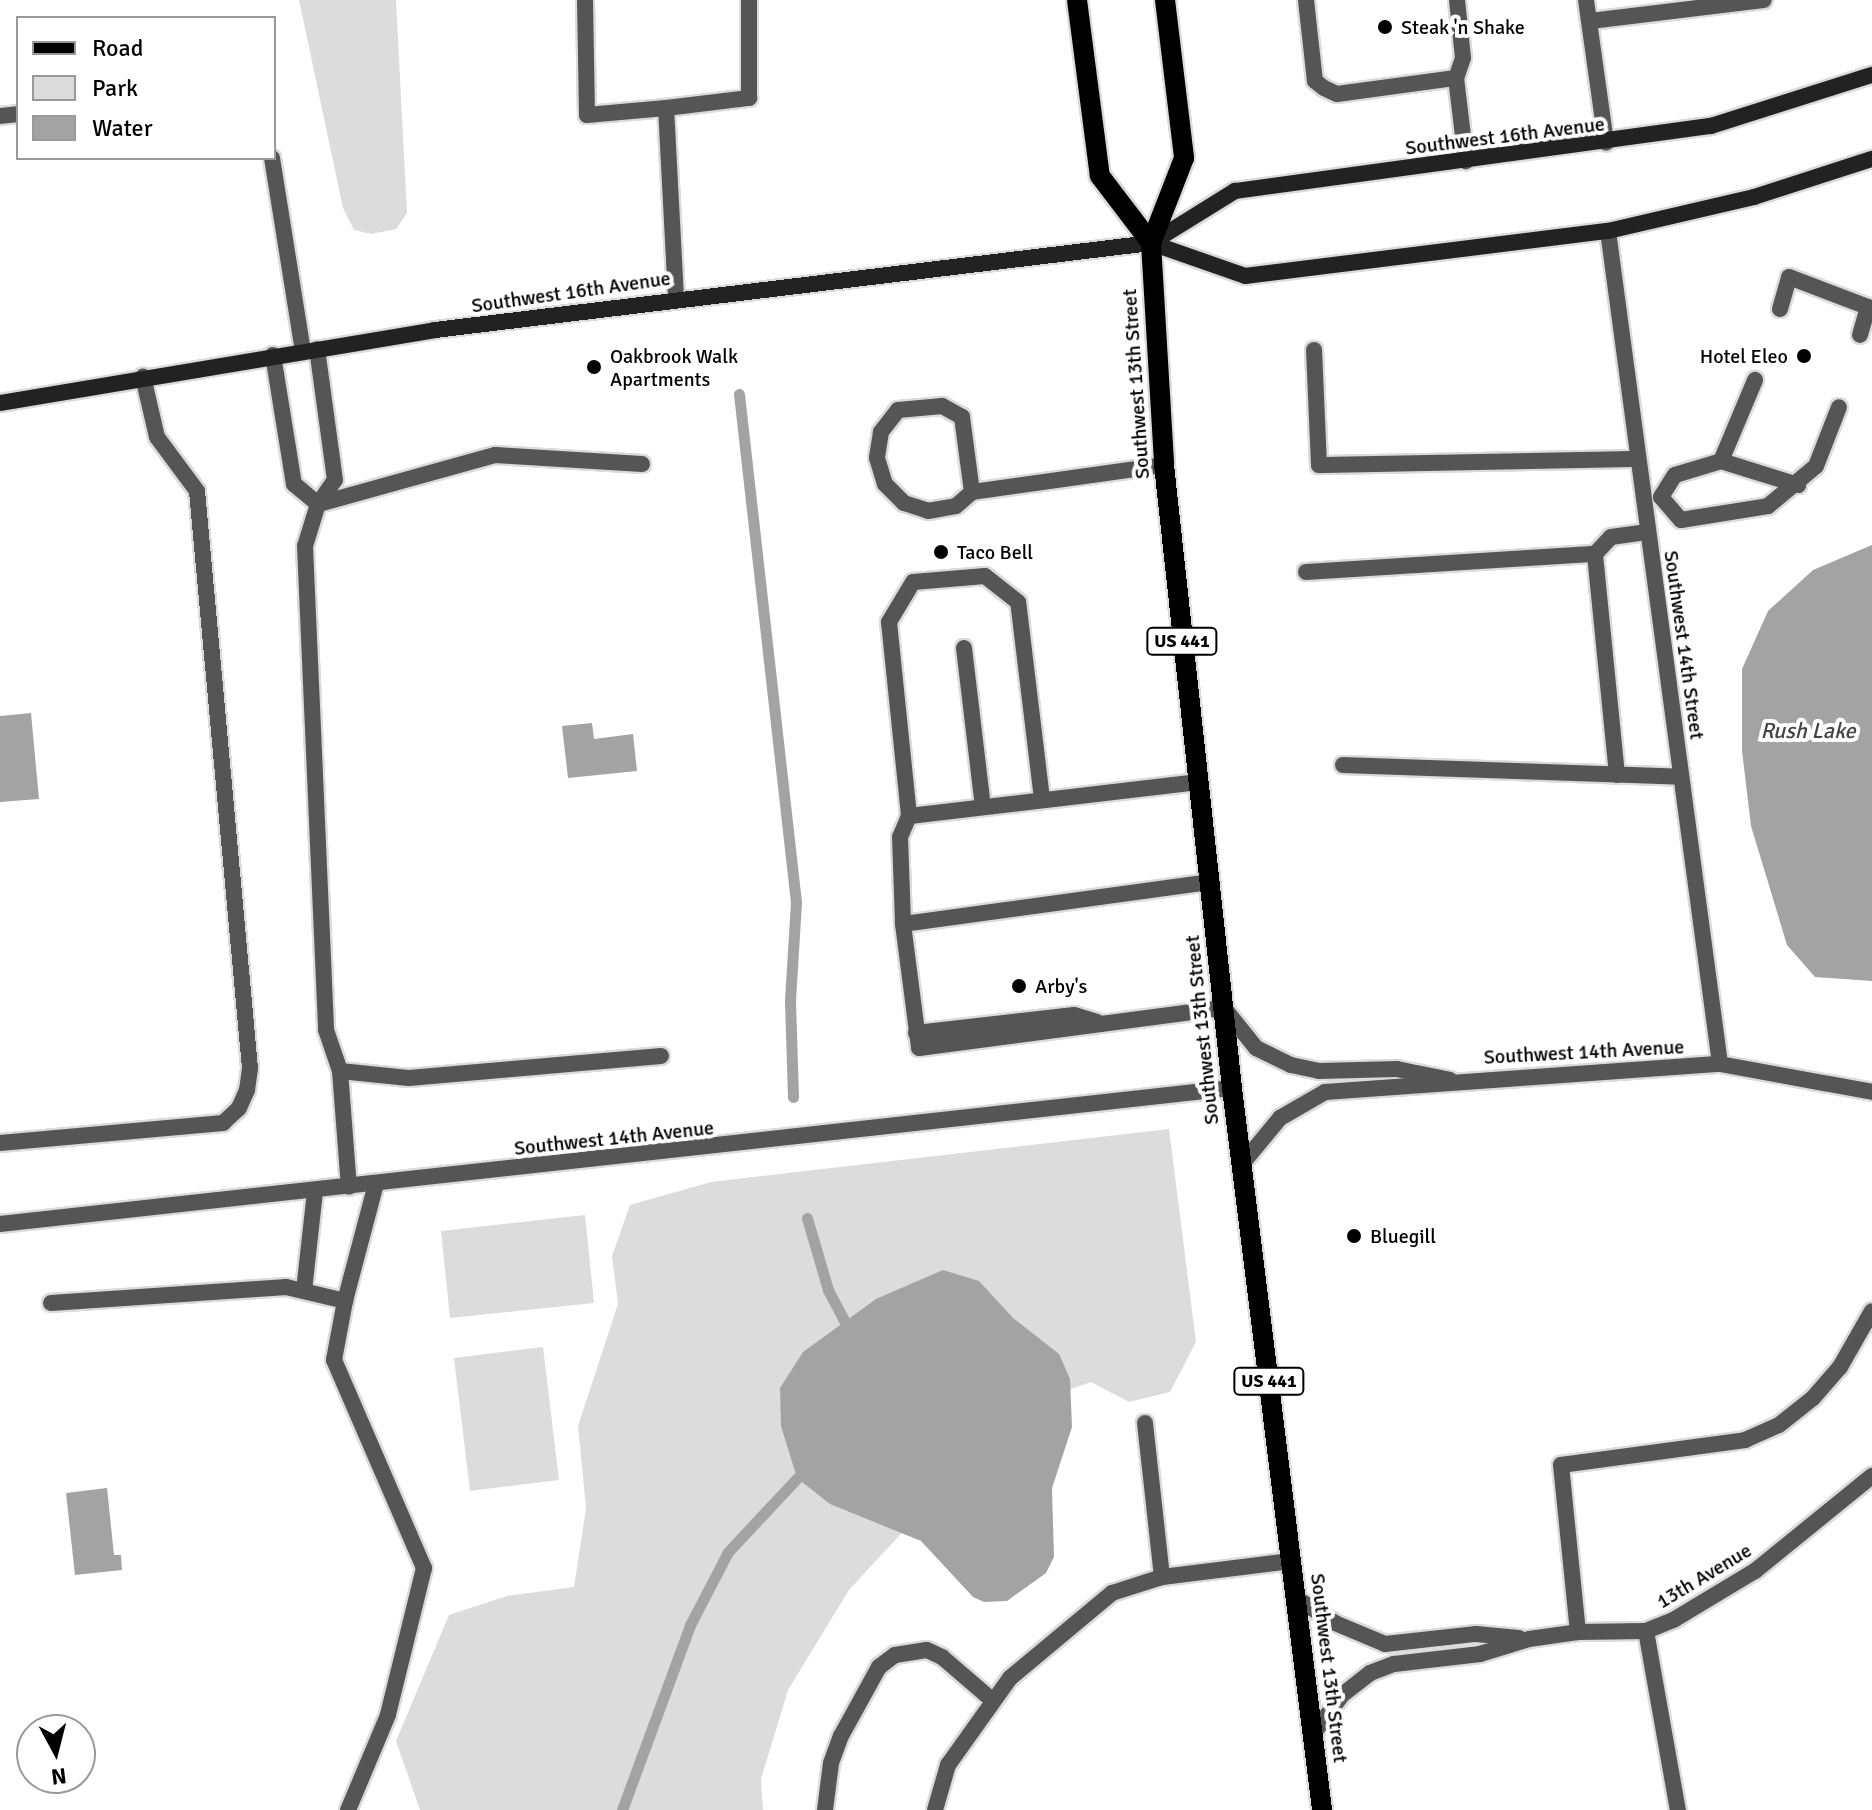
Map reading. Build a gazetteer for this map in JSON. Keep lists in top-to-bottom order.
{
  "streets": {
    "main road": ["Southwest 16th Avenue", "Southwest 13th Street", "US 441"],
    "street": ["Southwest 14th Street", "Southwest 14th Avenue", "13th Avenue"]
  },
  "crossings": [
    ["Southwest 16th Avenue", "Southwest 13th Street"],
    ["Southwest 16th Avenue", "Southwest 14th Street"],
    ["Southwest 13th Street", "Southwest 14th Avenue"],
    ["Southwest 13th Street", "13th Avenue"],
    ["Southwest 14th Street", "Southwest 14th Avenue"]
  ],
  "water": ["Rush Lake"],
  "places": [
    "Steak 'n Shake",
    "Hotel Eleo",
    "Oakbrook Walk Apartments",
    "Taco Bell",
    "Arby's",
    "Bluegill"
  ],
  "legend": ["Road", "Park", "Water"],
  "north": "bottom"
}
